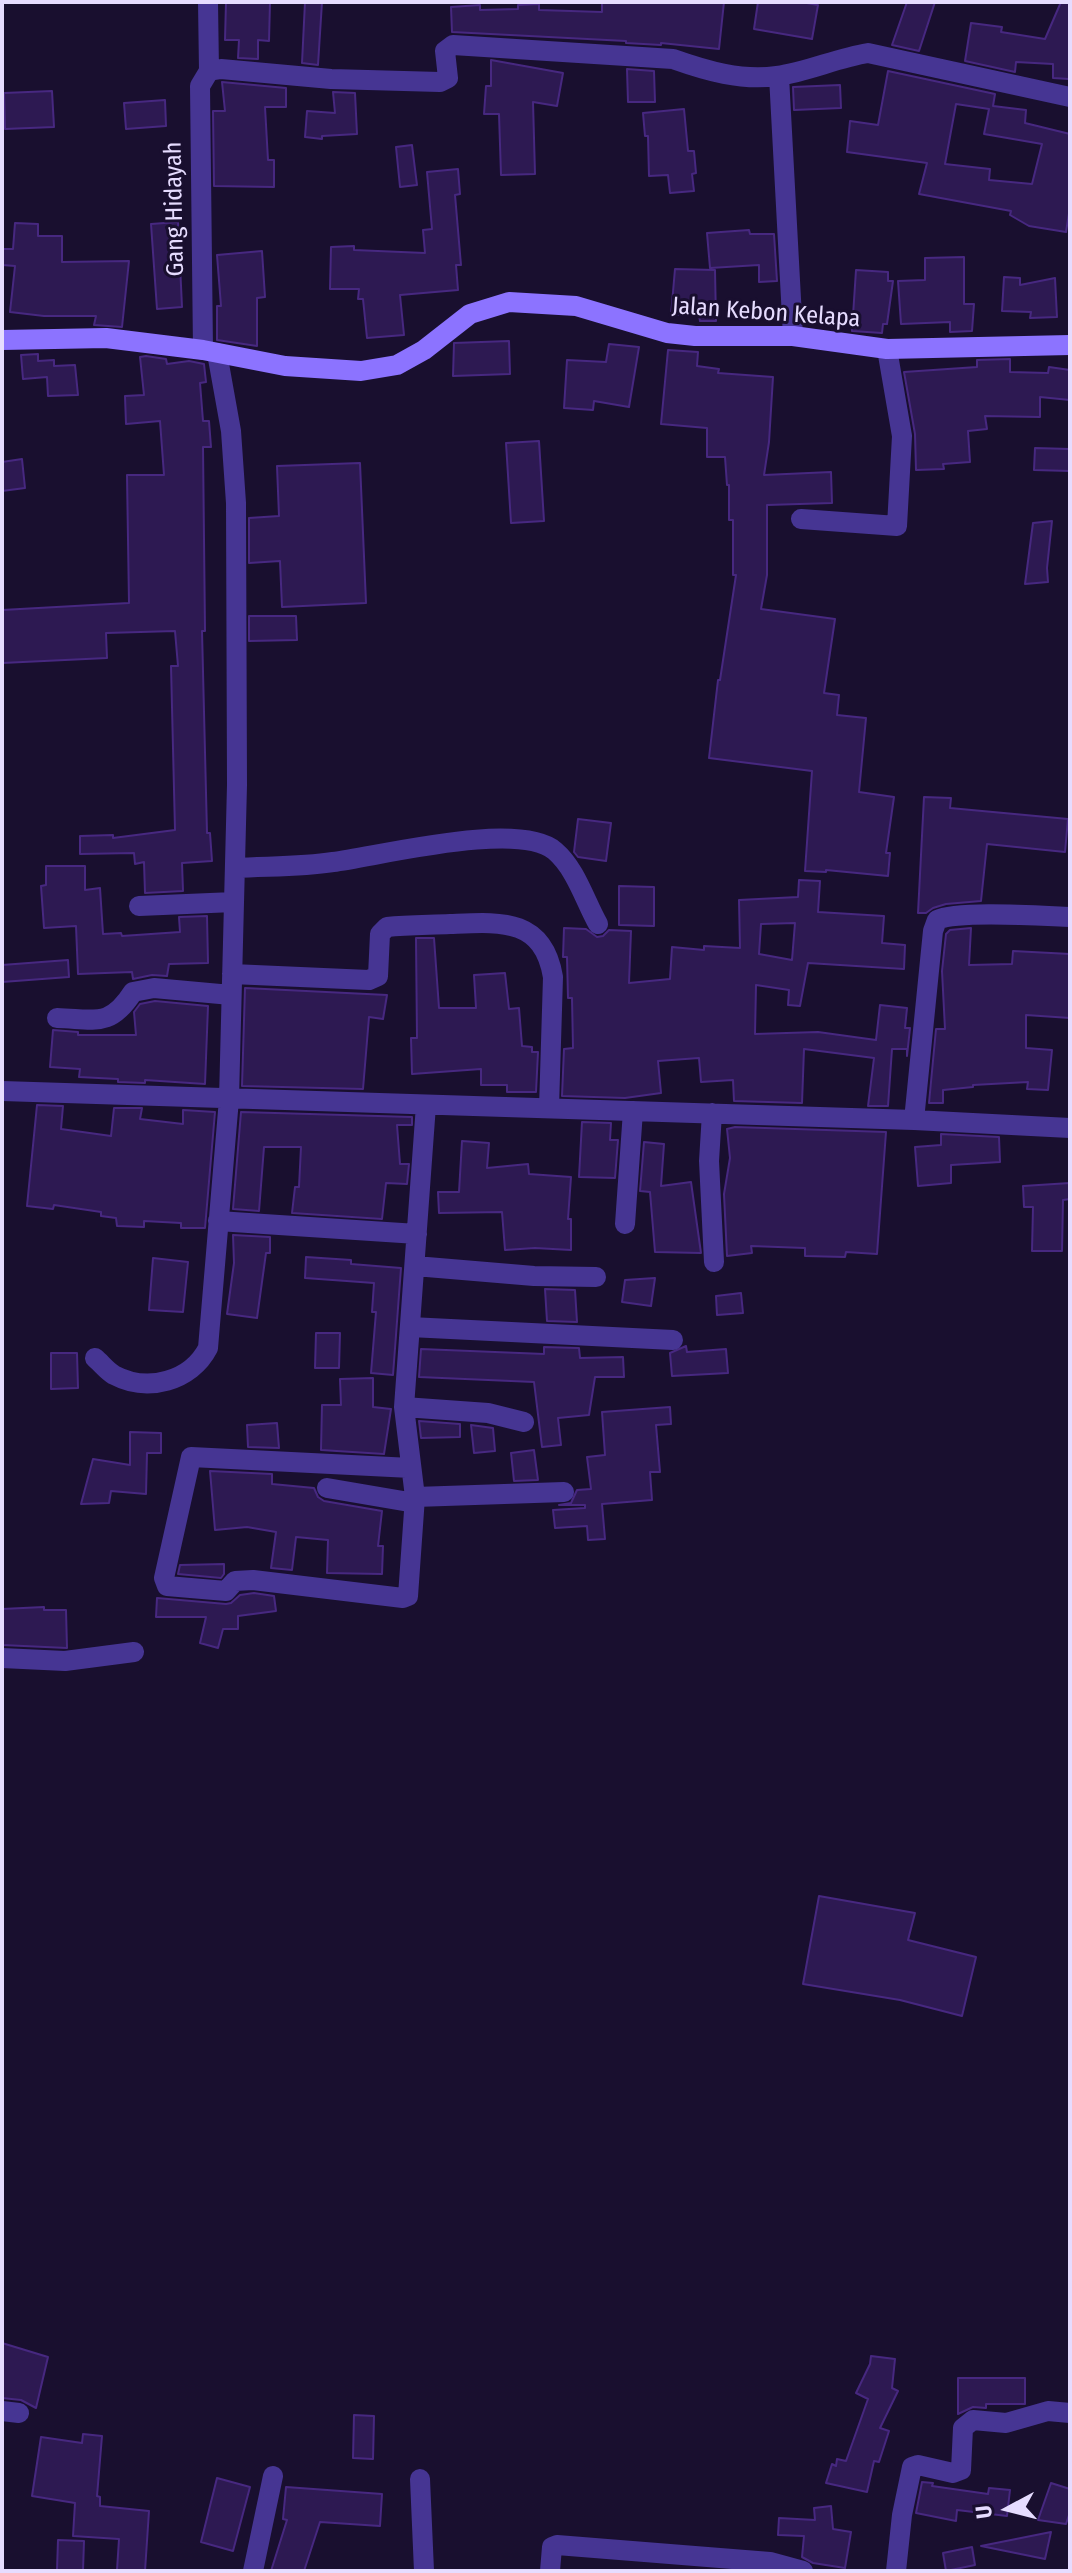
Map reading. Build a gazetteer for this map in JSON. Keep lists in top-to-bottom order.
{
  "streets": {
    "street": ["Gang Hidayah", "Jalan Kebon Kelapa"]
  },
  "crossings": [
    ["Gang Hidayah", "Jalan Kebon Kelapa"]
  ],
  "north": "left"
}
